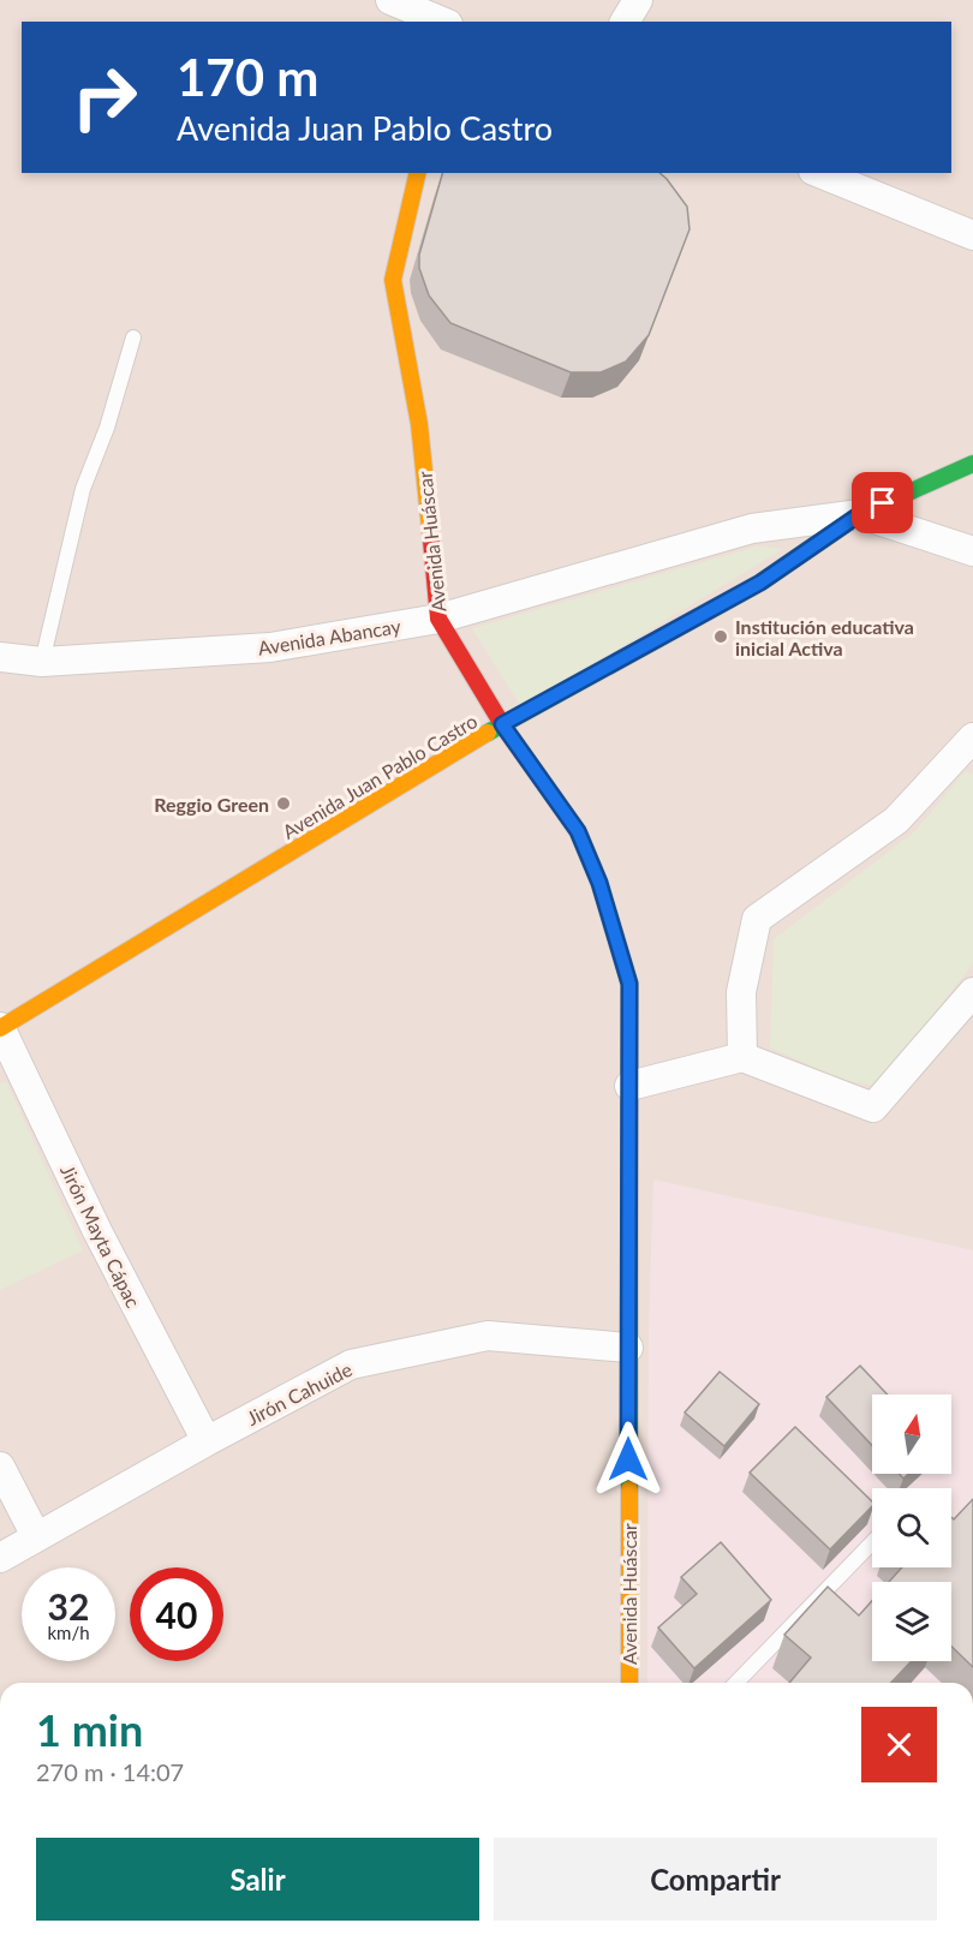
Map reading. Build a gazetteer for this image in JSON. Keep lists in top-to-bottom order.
{
  "streets": {
    "street": [
      "Avenida Huáscar",
      "Avenida Abancay",
      "Avenida Juan Pablo Castro",
      "Jirón Mayta Cápac",
      "Jirón Cahuide"
    ]
  },
  "crossings": [
    ["Avenida Huáscar", "Avenida Abancay"],
    ["Avenida Huáscar", "Avenida Juan Pablo Castro"],
    ["Avenida Huáscar", "Jirón Cahuide"],
    ["Avenida Abancay", "Avenida Juan Pablo Castro"],
    ["Avenida Juan Pablo Castro", "Jirón Mayta Cápac"],
    ["Jirón Mayta Cápac", "Jirón Cahuide"]
  ],
  "places": ["Institución educativa inicial Activa", "Reggio Green"],
  "north": "top",
  "page": {
    "turn": ["170 m", "Avenida Juan Pablo Castro"],
    "speed": "32 km/h",
    "limit": "40",
    "heading": ["1 min", "270 m · 14:07"],
    "buttons": ["Salir", "Compartir"]
  }
}
